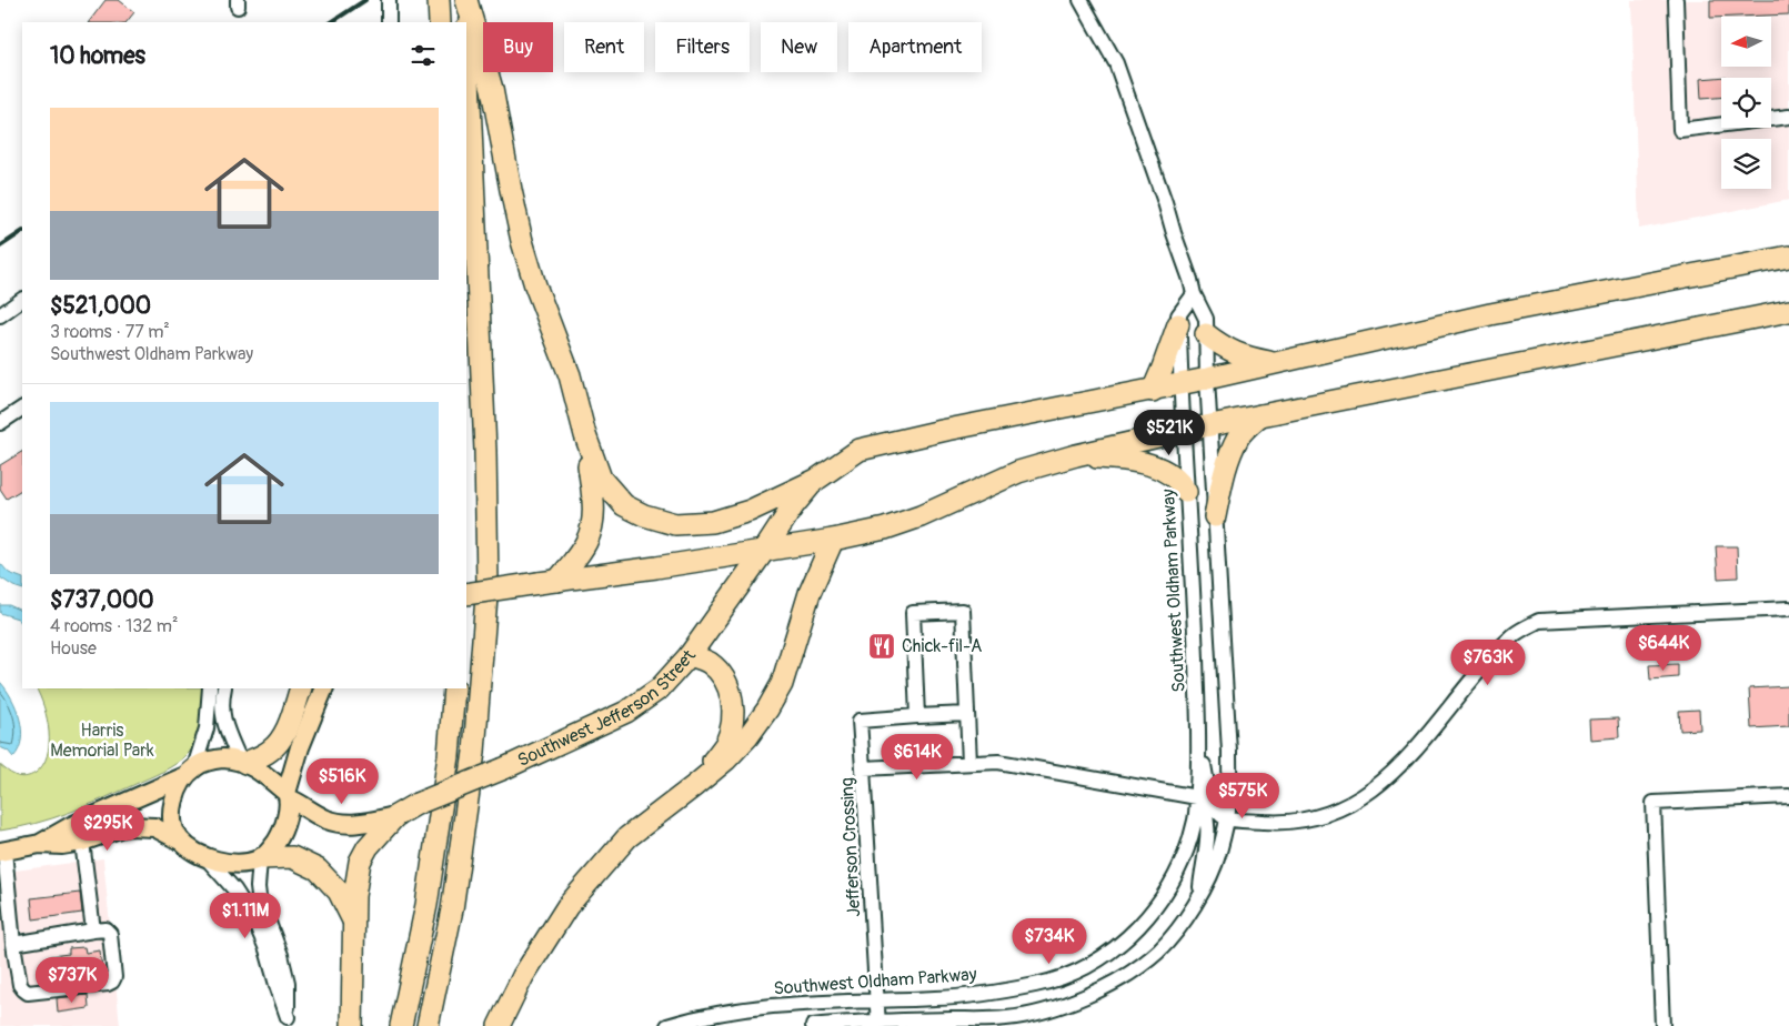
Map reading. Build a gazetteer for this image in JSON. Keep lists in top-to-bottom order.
{
  "streets": {
    "highway": ["Southwest Jefferson Street"],
    "street": ["Southwest Oldham Parkway", "Jefferson Crossing"]
  },
  "crossings": [
    ["Southwest Oldham Parkway", "Jefferson Crossing"]
  ],
  "parks": ["Harris Memorial Park"],
  "places": {
    "restaurant": ["Chick-fil-A"]
  },
  "north": "left",
  "page": {
    "chip": [
      "Buy",
      "Rent",
      "Filters",
      "New",
      "Apartment"
    ],
    "heading": "10 homes",
    "list": [
      {
        "name": "$521,000",
        "note": "3 rooms · 77 m² · Southwest Oldham Parkway"
      },
      {
        "name": "$737,000",
        "note": "4 rooms · 132 m² · House"
      }
    ],
    "price": [
      "$521K",
      "$644K",
      "$763K",
      "$614K",
      "$516K",
      "$575K",
      "$295K",
      "$1.11M",
      "$734K",
      "$737K"
    ]
  }
}
